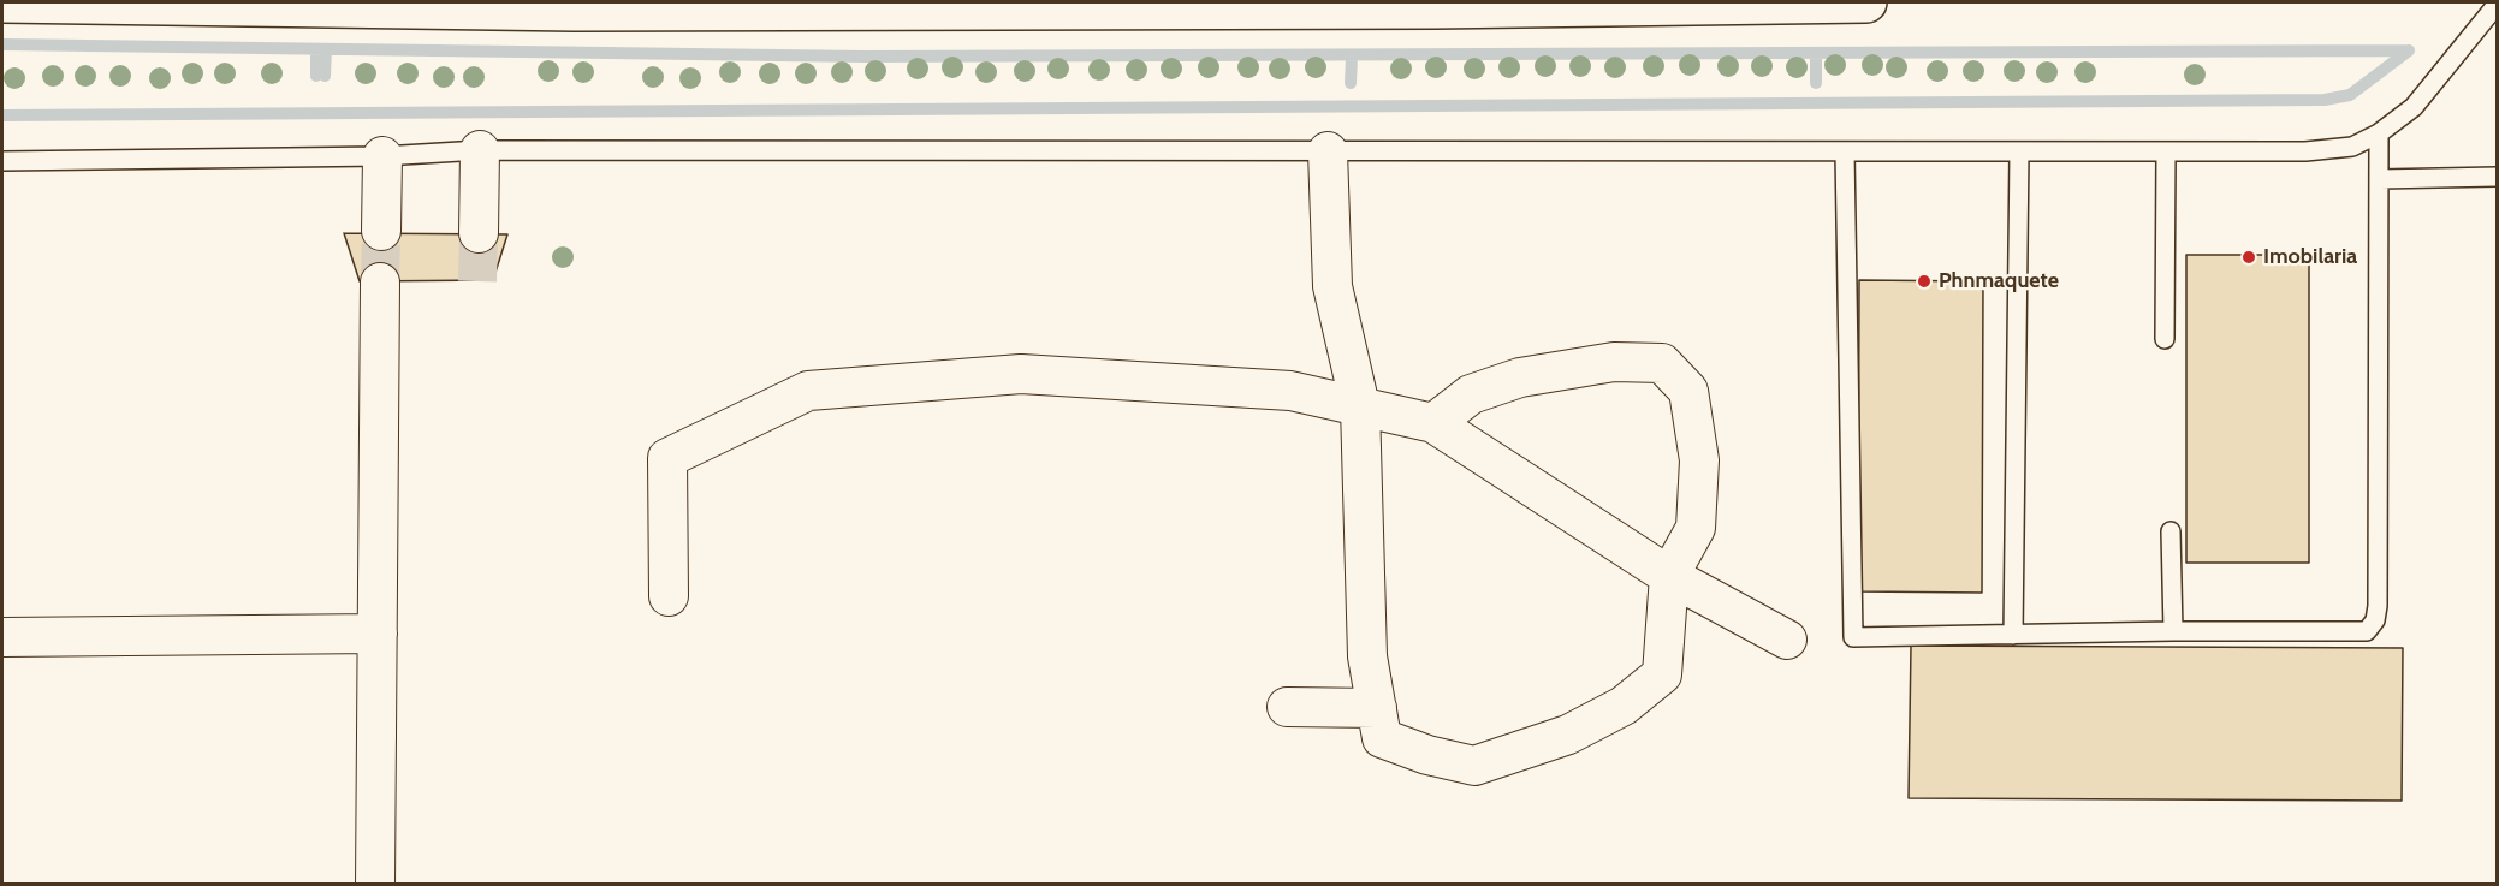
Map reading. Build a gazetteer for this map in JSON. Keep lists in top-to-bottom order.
{
  "places": ["Imobilaria", "Phnmaquete"]
}
